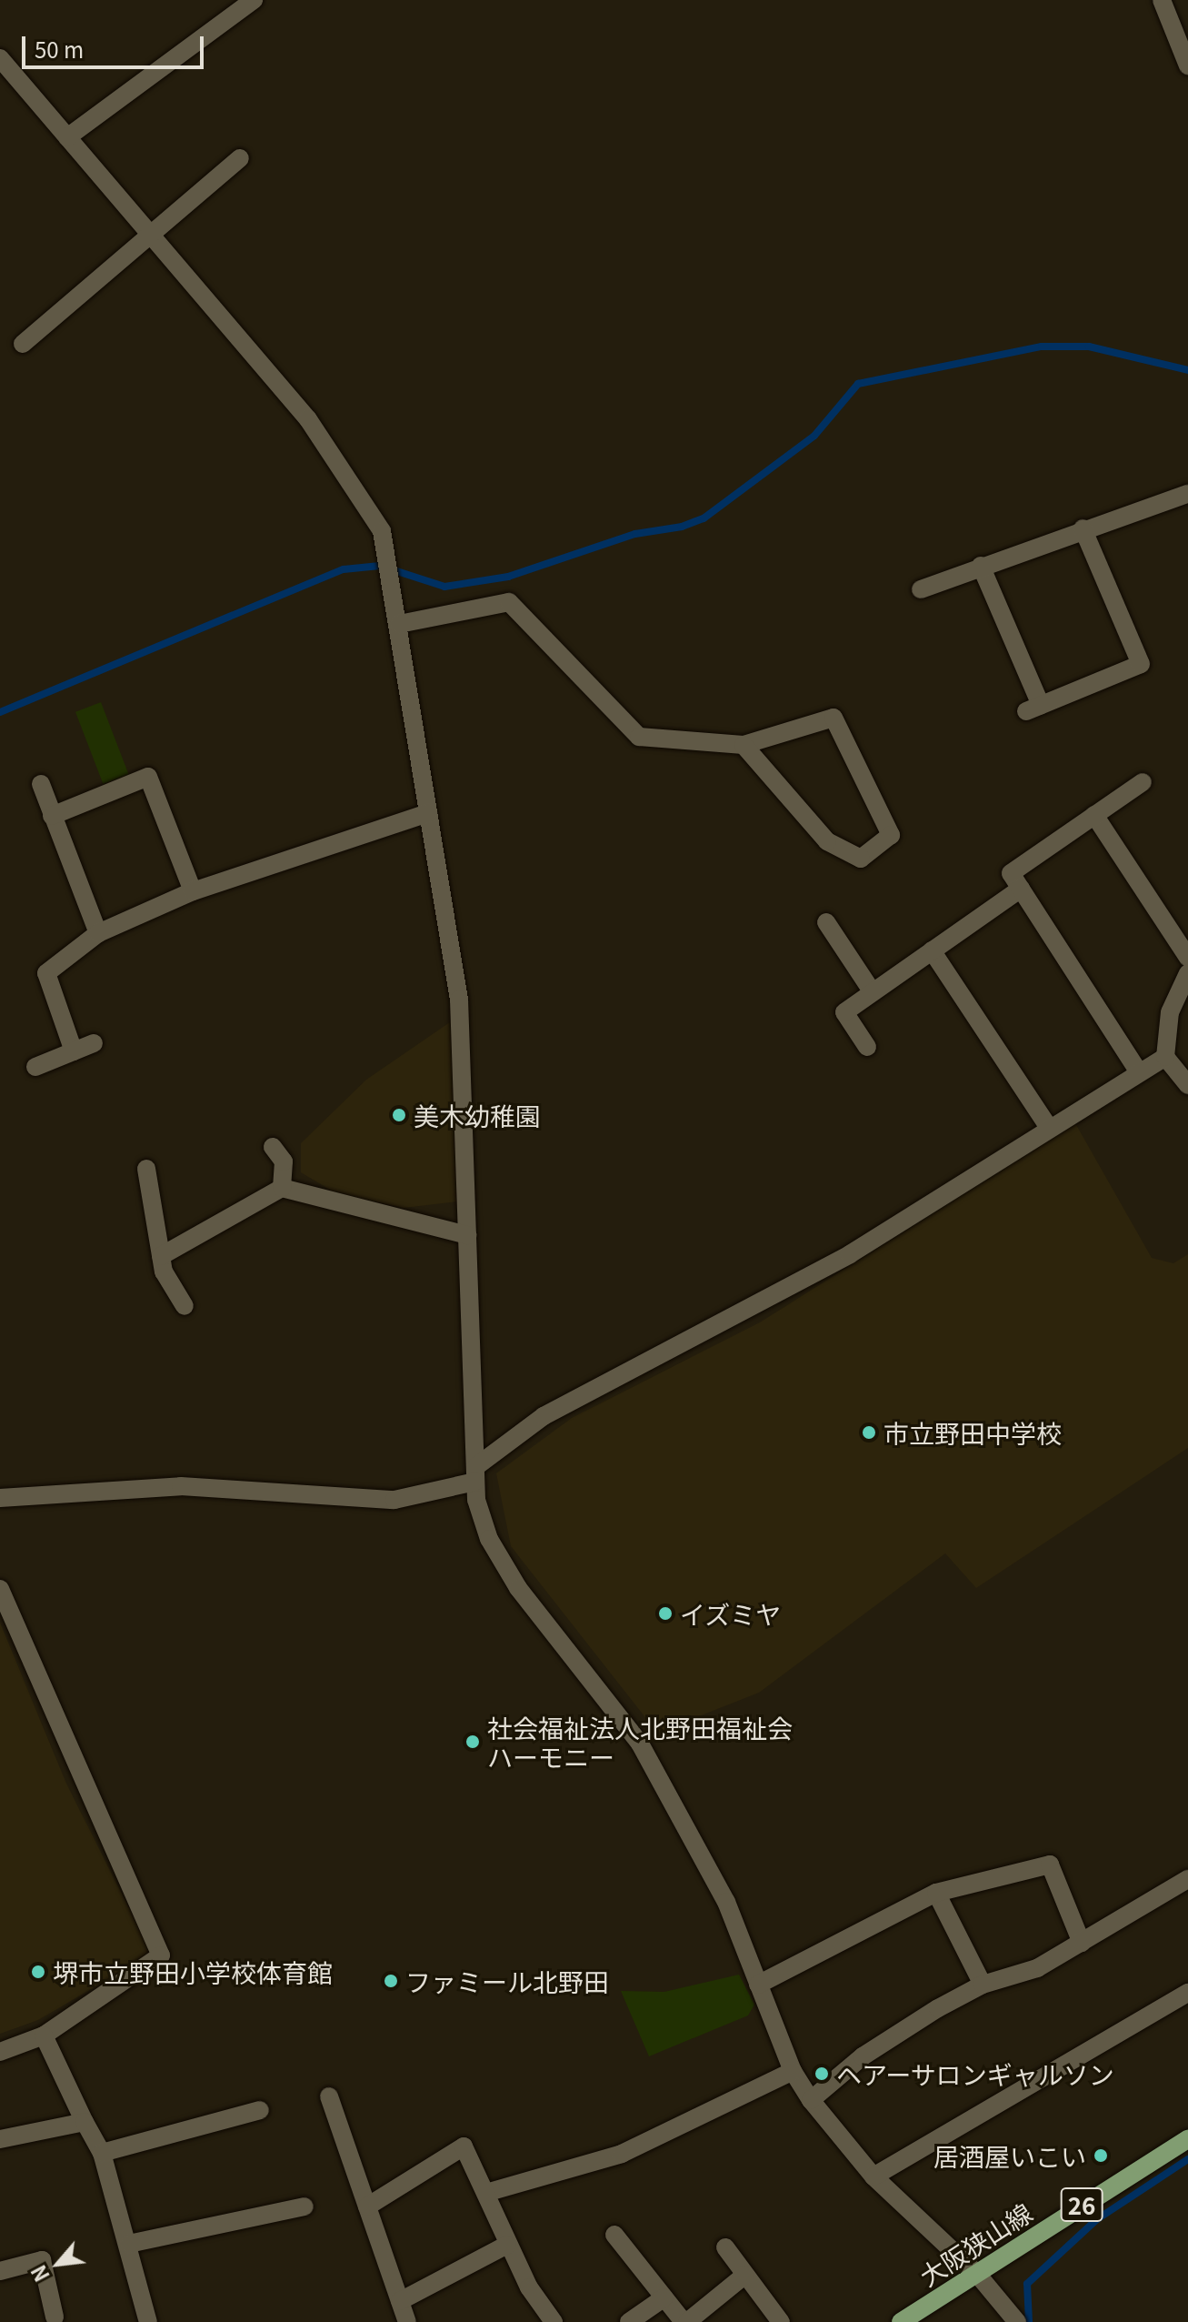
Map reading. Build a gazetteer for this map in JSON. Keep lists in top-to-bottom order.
{
  "streets": {
    "main road": ["26", "大阪狭山線"]
  },
  "places": [
    "美木幼稚園",
    "市立野田中学校",
    "イズミヤ",
    "社会福祉法人北野田福祉会 ハーモニー",
    "堺市立野田小学校体育館",
    "ファミール北野田",
    "ヘアーサロンギャルソン",
    "居酒屋いこい"
  ],
  "scale_bar": "50 m",
  "north": "bottom left"
}
